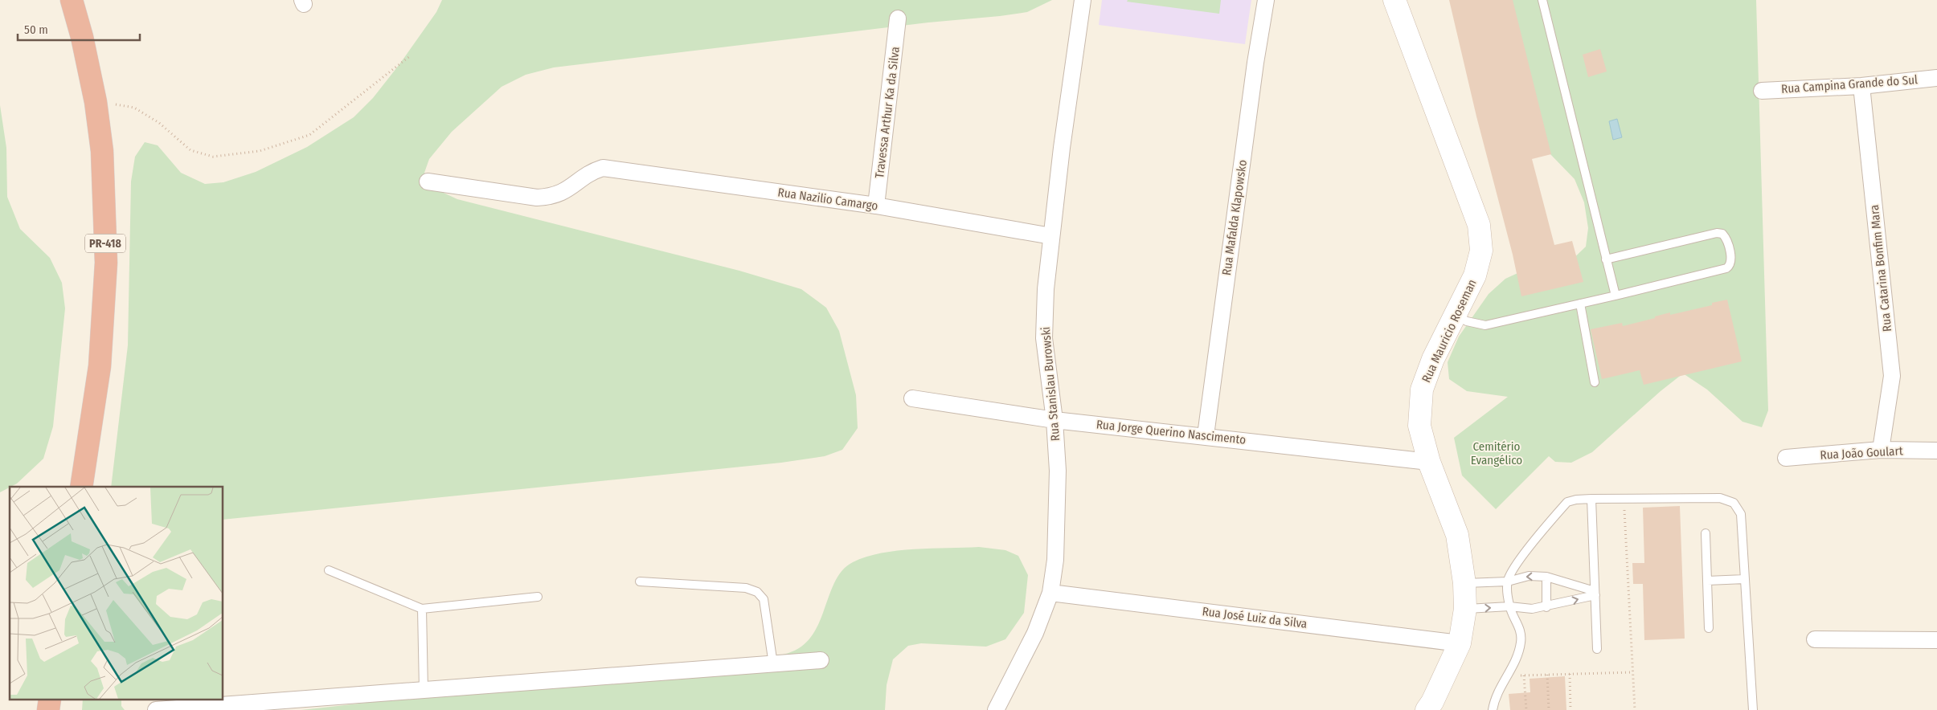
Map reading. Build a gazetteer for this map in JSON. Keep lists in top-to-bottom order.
{
  "streets": {
    "highway": ["PR-418"],
    "main road": ["Rua Mauricio Roseman"],
    "street": [
      "Rua Campina Grande do Sul",
      "Travessa Arthur Ka da Silva",
      "Rua Nazilio Camargo",
      "Rua Mafalda Klapowsko",
      "Rua Catarina Bonfim Mara",
      "Rua Stanislau Burowski",
      "Rua Jorge Querino Nascimento",
      "Rua João Goulart",
      "Rua José Luiz da Silva"
    ]
  },
  "crossings": [
    ["Rua Campina Grande do Sul", "Rua Catarina Bonfim Mara"],
    ["Travessa Arthur Ka da Silva", "Rua Nazilio Camargo"],
    ["Rua Nazilio Camargo", "Rua Stanislau Burowski"],
    ["Rua Mafalda Klapowsko", "Rua Jorge Querino Nascimento"],
    ["Rua Catarina Bonfim Mara", "Rua João Goulart"],
    ["Rua Mauricio Roseman", "Rua Jorge Querino Nascimento"],
    ["Rua Mauricio Roseman", "Rua José Luiz da Silva"],
    ["Rua Stanislau Burowski", "Rua Jorge Querino Nascimento"],
    ["Rua Stanislau Burowski", "Rua José Luiz da Silva"]
  ],
  "parks": ["Cemitério Evangélico"],
  "scale_bar": "50 m"
}
